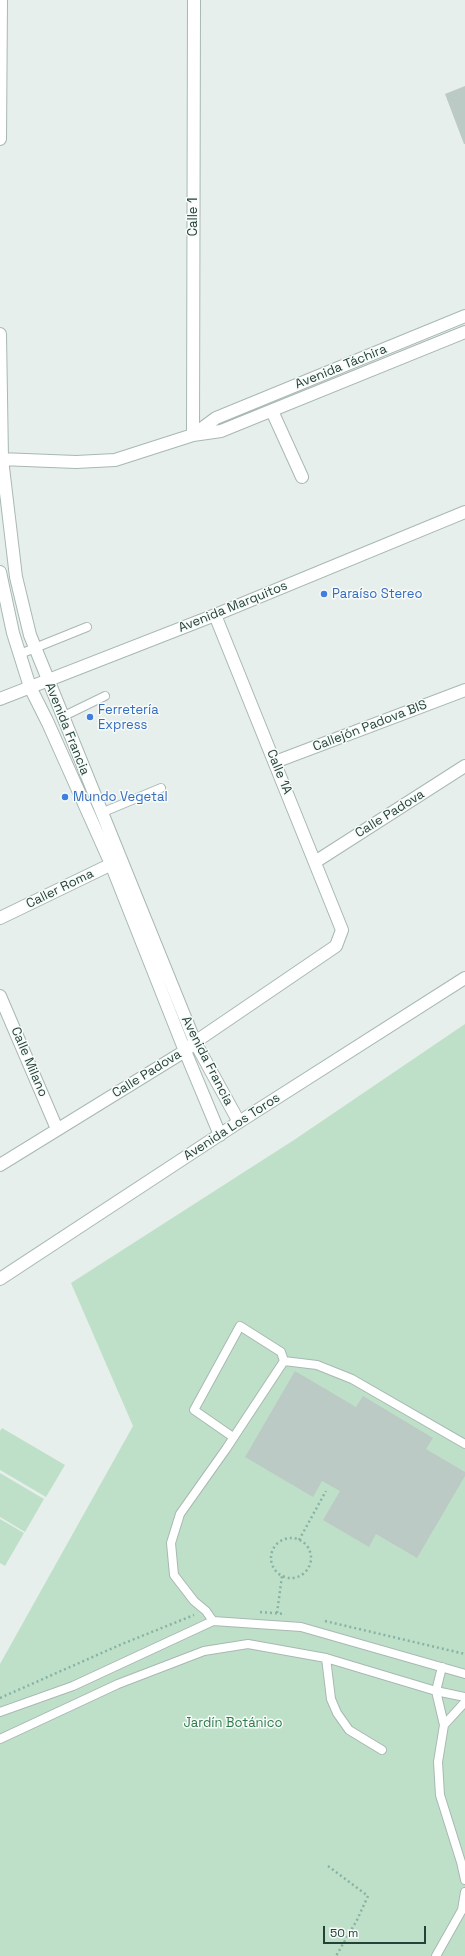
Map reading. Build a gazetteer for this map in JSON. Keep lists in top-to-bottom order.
{
  "streets": {
    "street": [
      "Calle 1",
      "Avenida Táchira",
      "Avenida Marquitos",
      "Callejón Padova BIS",
      "Avenida Francia",
      "Calle 1A",
      "Calle Padova",
      "Caller Roma",
      "Calle Milano",
      "Avenida Los Toros"
    ]
  },
  "crossings": [
    ["Calle 1", "Avenida Táchira"],
    ["Avenida Marquitos", "Avenida Francia"],
    ["Avenida Marquitos", "Calle 1A"],
    ["Callejón Padova BIS", "Calle 1A"],
    ["Avenida Francia", "Calle Padova"],
    ["Avenida Francia", "Caller Roma"],
    ["Avenida Francia", "Avenida Los Toros"],
    ["Calle 1A", "Calle Padova"],
    ["Calle Padova", "Calle Milano"]
  ],
  "parks": ["Jardín Botánico"],
  "places": ["Paraíso Stereo", "Ferretería Express", "Mundo Vegetal"],
  "scale_bar": "50 m"
}
